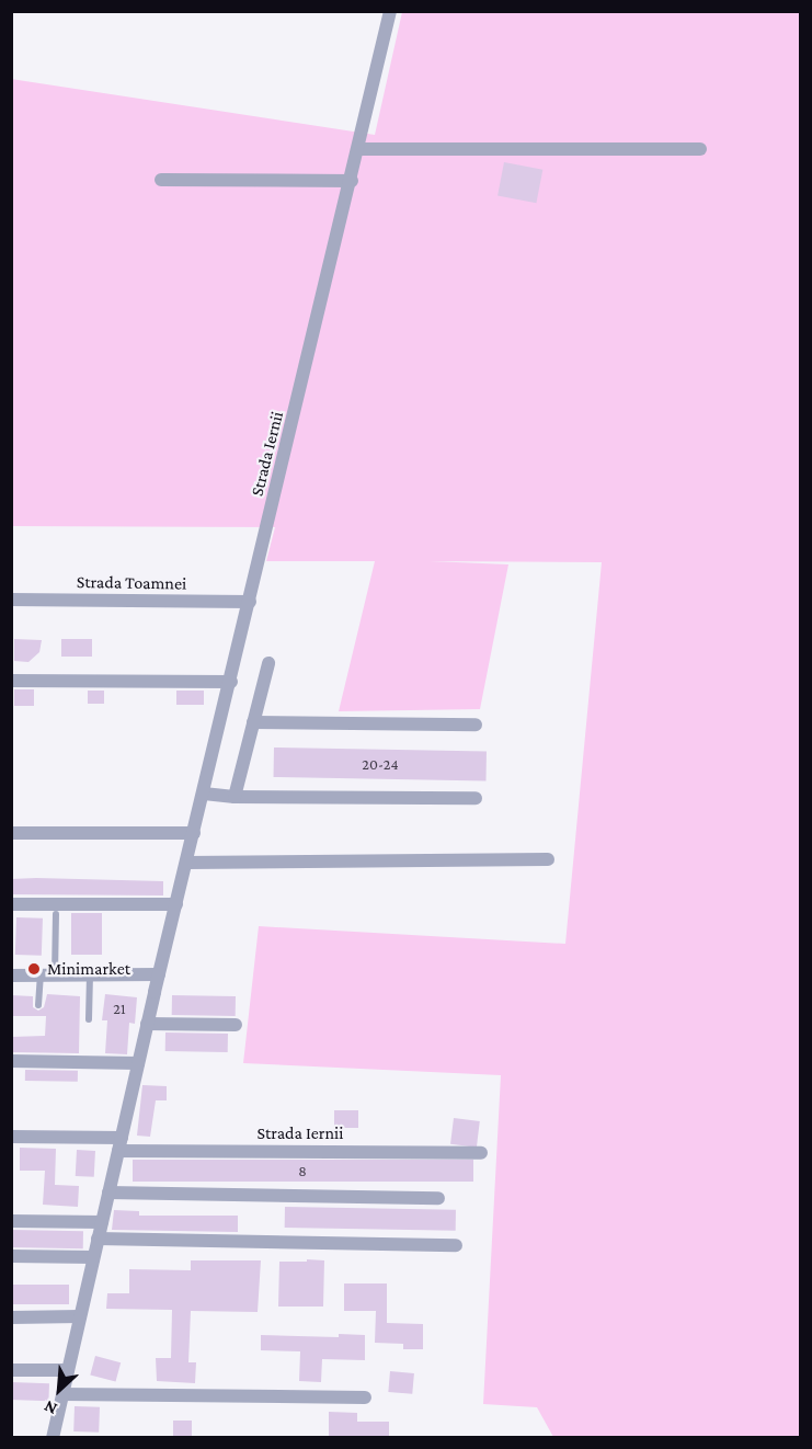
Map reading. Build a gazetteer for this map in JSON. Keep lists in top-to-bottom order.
{
  "streets": {
    "street": ["Strada Iernii", "Strada Toamnei"]
  },
  "crossings": [
    ["Strada Iernii", "Strada Toamnei"]
  ],
  "places": ["Minimarket"],
  "house_numbers": ["20-24", "21", "8"],
  "north": "bottom left"
}
